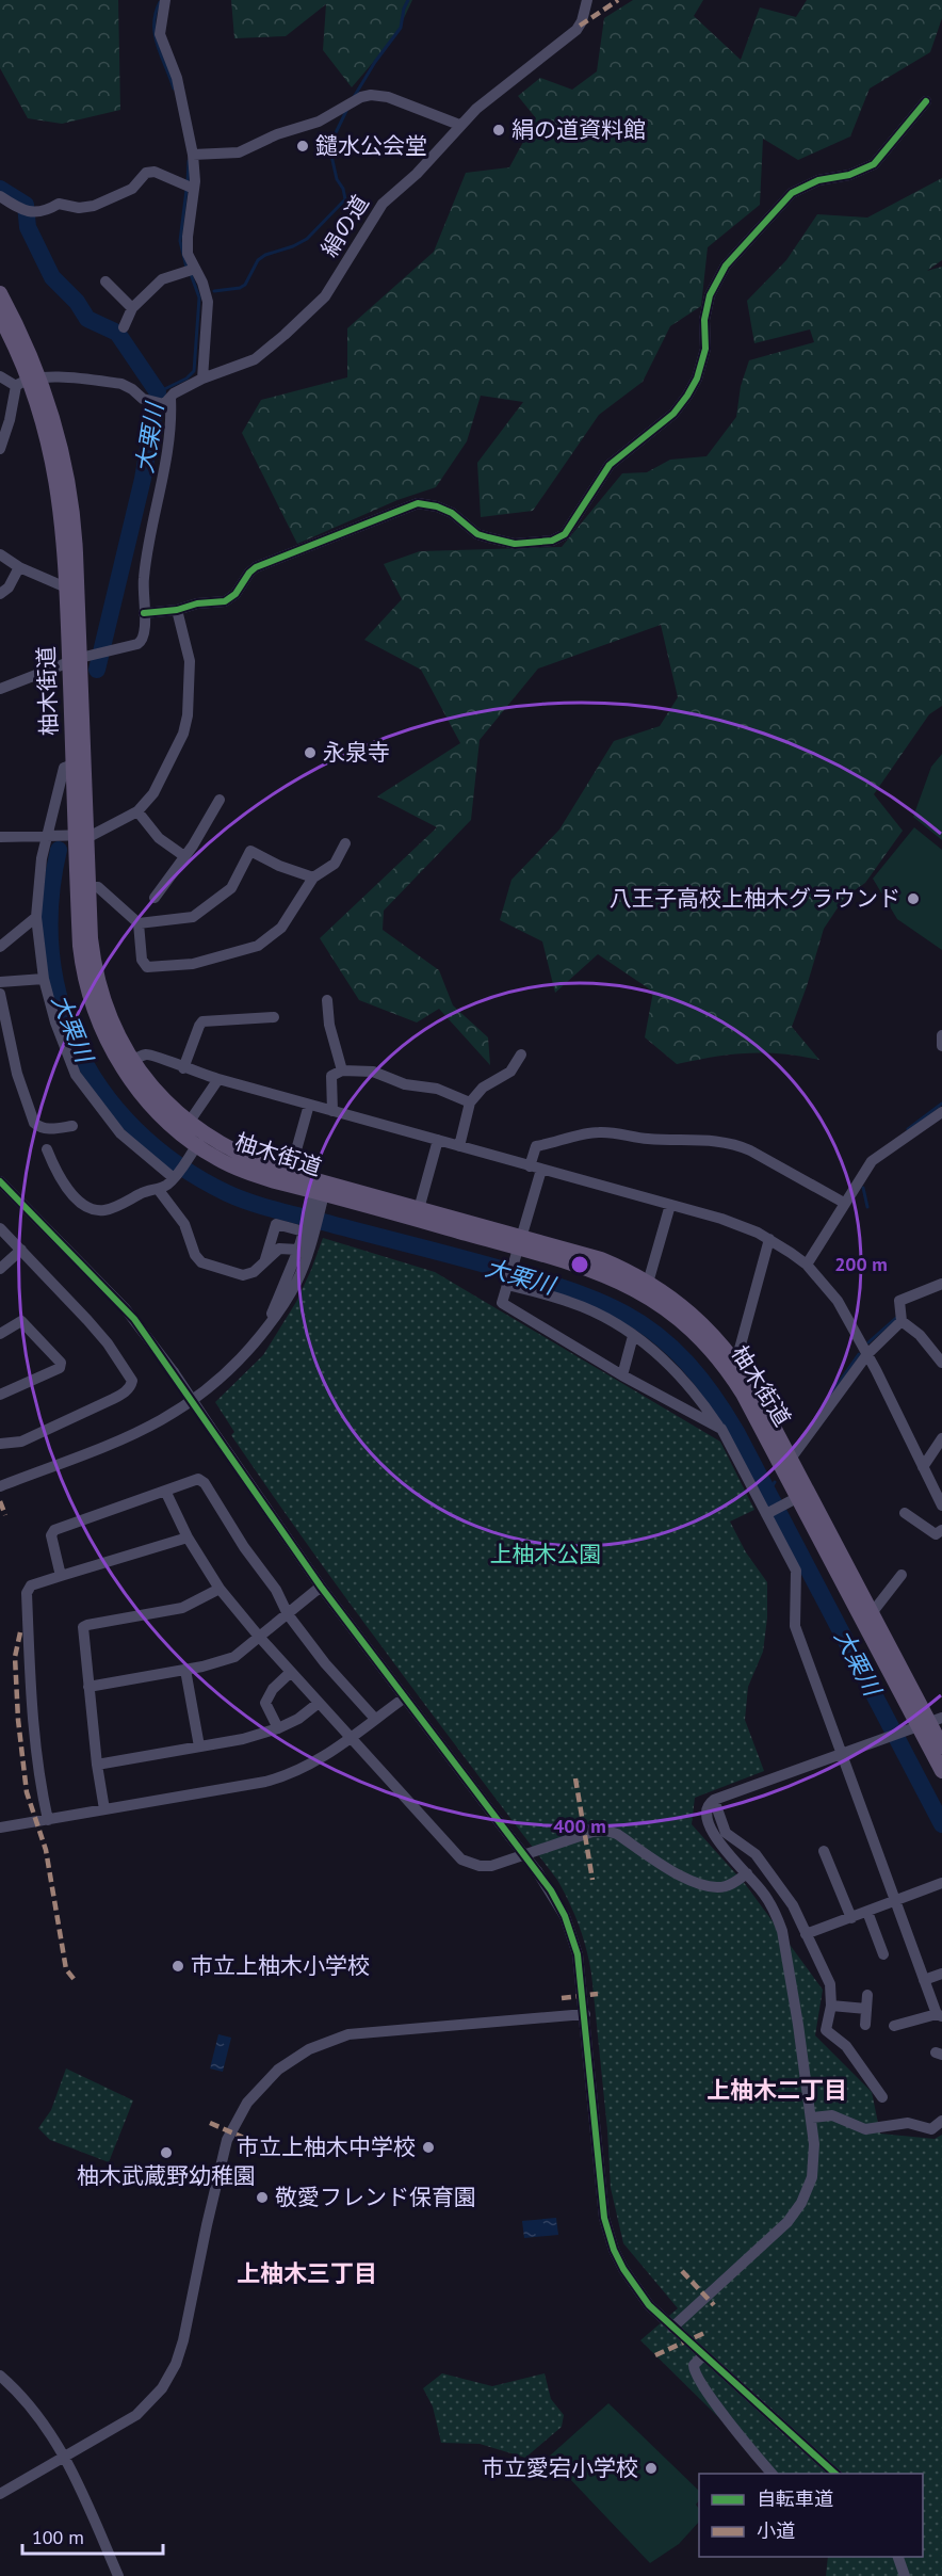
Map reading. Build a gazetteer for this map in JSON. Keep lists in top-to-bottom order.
{
  "streets": {
    "main road": ["柚木街道"],
    "street": ["絹の道"]
  },
  "districts": ["上柚木二丁目", "上柚木三丁目"],
  "water": ["大栗川"],
  "parks": ["上柚木公園"],
  "places": [
    "絹の道資料館",
    "鑓水公会堂",
    "永泉寺",
    "八王子高校上柚木グラウンド",
    "市立上柚木小学校",
    "市立上柚木中学校",
    "柚木武蔵野幼稚園",
    "敬愛フレンド保育園",
    "市立愛宕小学校"
  ],
  "legend": ["自転車道", "小道"],
  "scale_bar": "100 m",
  "rings": ["200 m", "400 m"]
}
